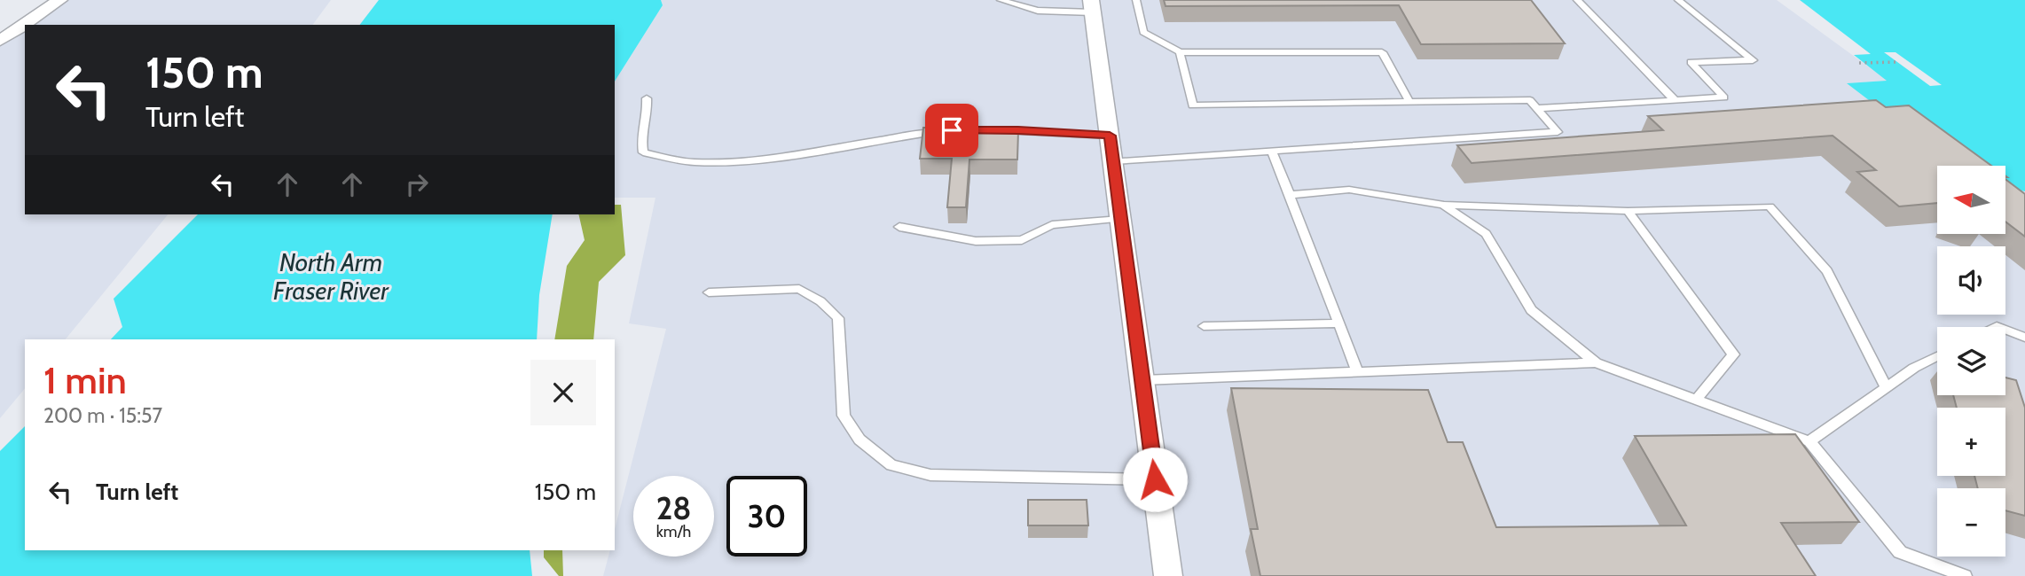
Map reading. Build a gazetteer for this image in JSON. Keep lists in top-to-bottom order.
{
  "water": ["North Arm Fraser River"],
  "north": "left",
  "page": {
    "turn": ["150 m", "Turn left"],
    "map_buttons": ["+", "−"],
    "heading": ["1 min", "200 m · 15:57"],
    "list": [
      {
        "name": "Turn left",
        "value": "150 m"
      }
    ],
    "speed": "28 km/h",
    "limit": "30"
  }
}
